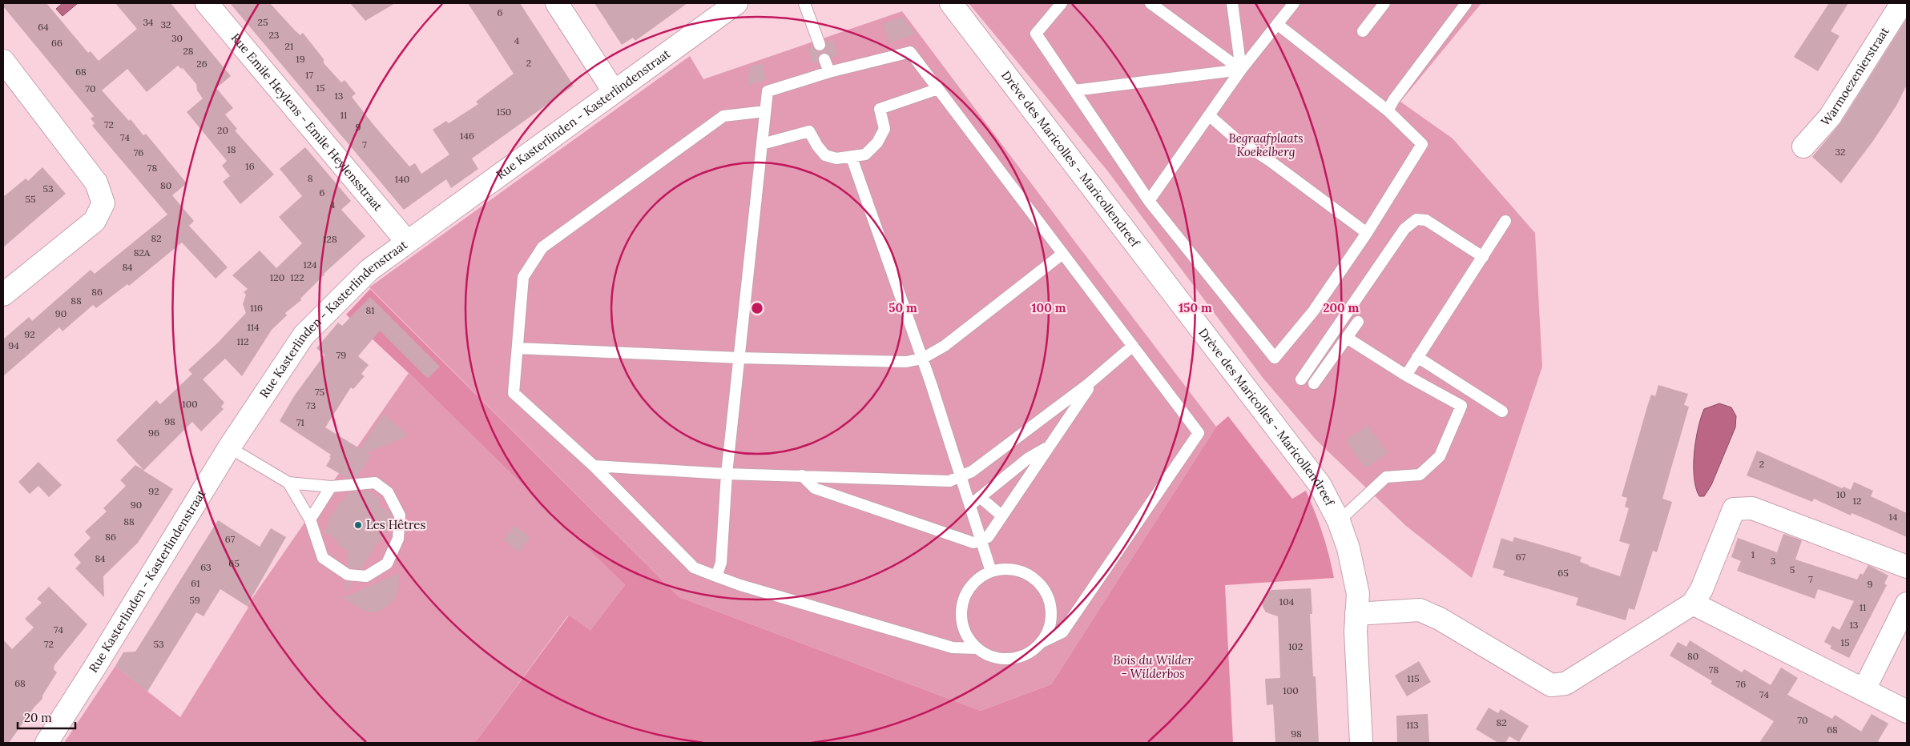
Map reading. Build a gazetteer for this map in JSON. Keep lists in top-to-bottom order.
{
  "streets": {
    "street": [
      "Warmoezenierstraat",
      "Rue Kasterlinden - Kasterlindenstraat",
      "Rue Emile Heylens - Emile Heylensstraat",
      "Drève des Maricolles - Maricollendreef"
    ]
  },
  "crossings": [
    ["Rue Kasterlinden - Kasterlindenstraat", "Rue Emile Heylens - Emile Heylensstraat"]
  ],
  "parks": ["Begraafplaats Koekelberg", "Bois du Wilder - Wilderbos"],
  "places": ["Les Hêtres"],
  "house_numbers": [
    "6",
    "34",
    "25",
    "32",
    "64",
    "23",
    "30",
    "4",
    "66",
    "21",
    "28",
    "19",
    "2",
    "26",
    "68",
    "17",
    "15",
    "70",
    "13",
    "150",
    "11",
    "72",
    "9",
    "20",
    "146",
    "74",
    "7",
    "18",
    "32",
    "76",
    "16",
    "78",
    "8",
    "140",
    "80",
    "53",
    "6",
    "55",
    "4",
    "82",
    "128",
    "82A",
    "124",
    "84",
    "120",
    "122",
    "86",
    "88",
    "116",
    "81",
    "90",
    "114",
    "92",
    "112",
    "94",
    "79",
    "75",
    "100",
    "73",
    "98",
    "71",
    "96",
    "2",
    "92",
    "10",
    "12",
    "90",
    "14",
    "88",
    "86",
    "67",
    "1",
    "67",
    "84",
    "3",
    "65",
    "63",
    "5",
    "65",
    "7",
    "61",
    "9",
    "59",
    "104",
    "11",
    "13",
    "74",
    "15",
    "72",
    "53",
    "102",
    "80",
    "78",
    "115",
    "68",
    "76",
    "100",
    "74",
    "70",
    "82",
    "113",
    "68",
    "98"
  ],
  "scale_bar": "20 m",
  "rings": [
    "50 m",
    "100 m",
    "150 m",
    "200 m"
  ]
}
